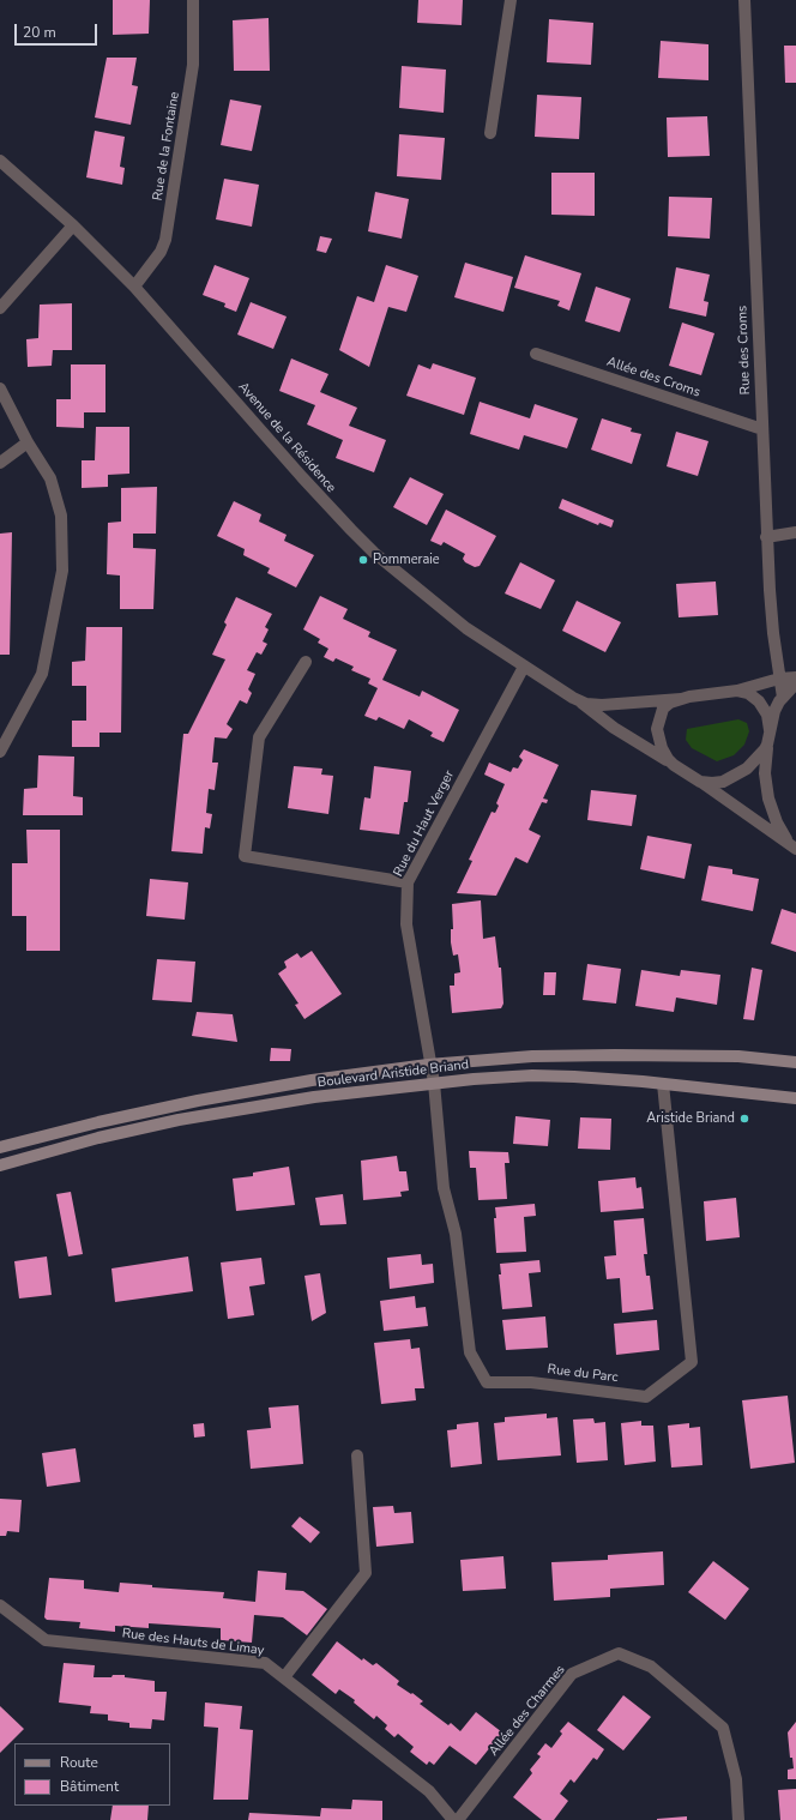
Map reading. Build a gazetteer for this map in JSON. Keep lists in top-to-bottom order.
{
  "streets": {
    "main road": ["Boulevard Aristide Briand"],
    "street": [
      "Rue de la Fontaine",
      "Rue des Croms",
      "Allée des Croms",
      "Avenue de la Résidence",
      "Rue du Haut Verger",
      "Rue du Parc",
      "Rue des Hauts de Limay",
      "Allée des Charmes"
    ]
  },
  "crossings": [
    ["Rue de la Fontaine", "Avenue de la Résidence"],
    ["Rue des Croms", "Allée des Croms"],
    ["Avenue de la Résidence", "Rue du Haut Verger"],
    ["Rue du Haut Verger", "Boulevard Aristide Briand"],
    ["Rue du Haut Verger", "Rue du Parc"],
    ["Boulevard Aristide Briand", "Rue du Parc"]
  ],
  "places": ["Pommeraie", "Aristide Briand"],
  "legend": ["Route", "Bâtiment"],
  "scale_bar": "20 m"
}
